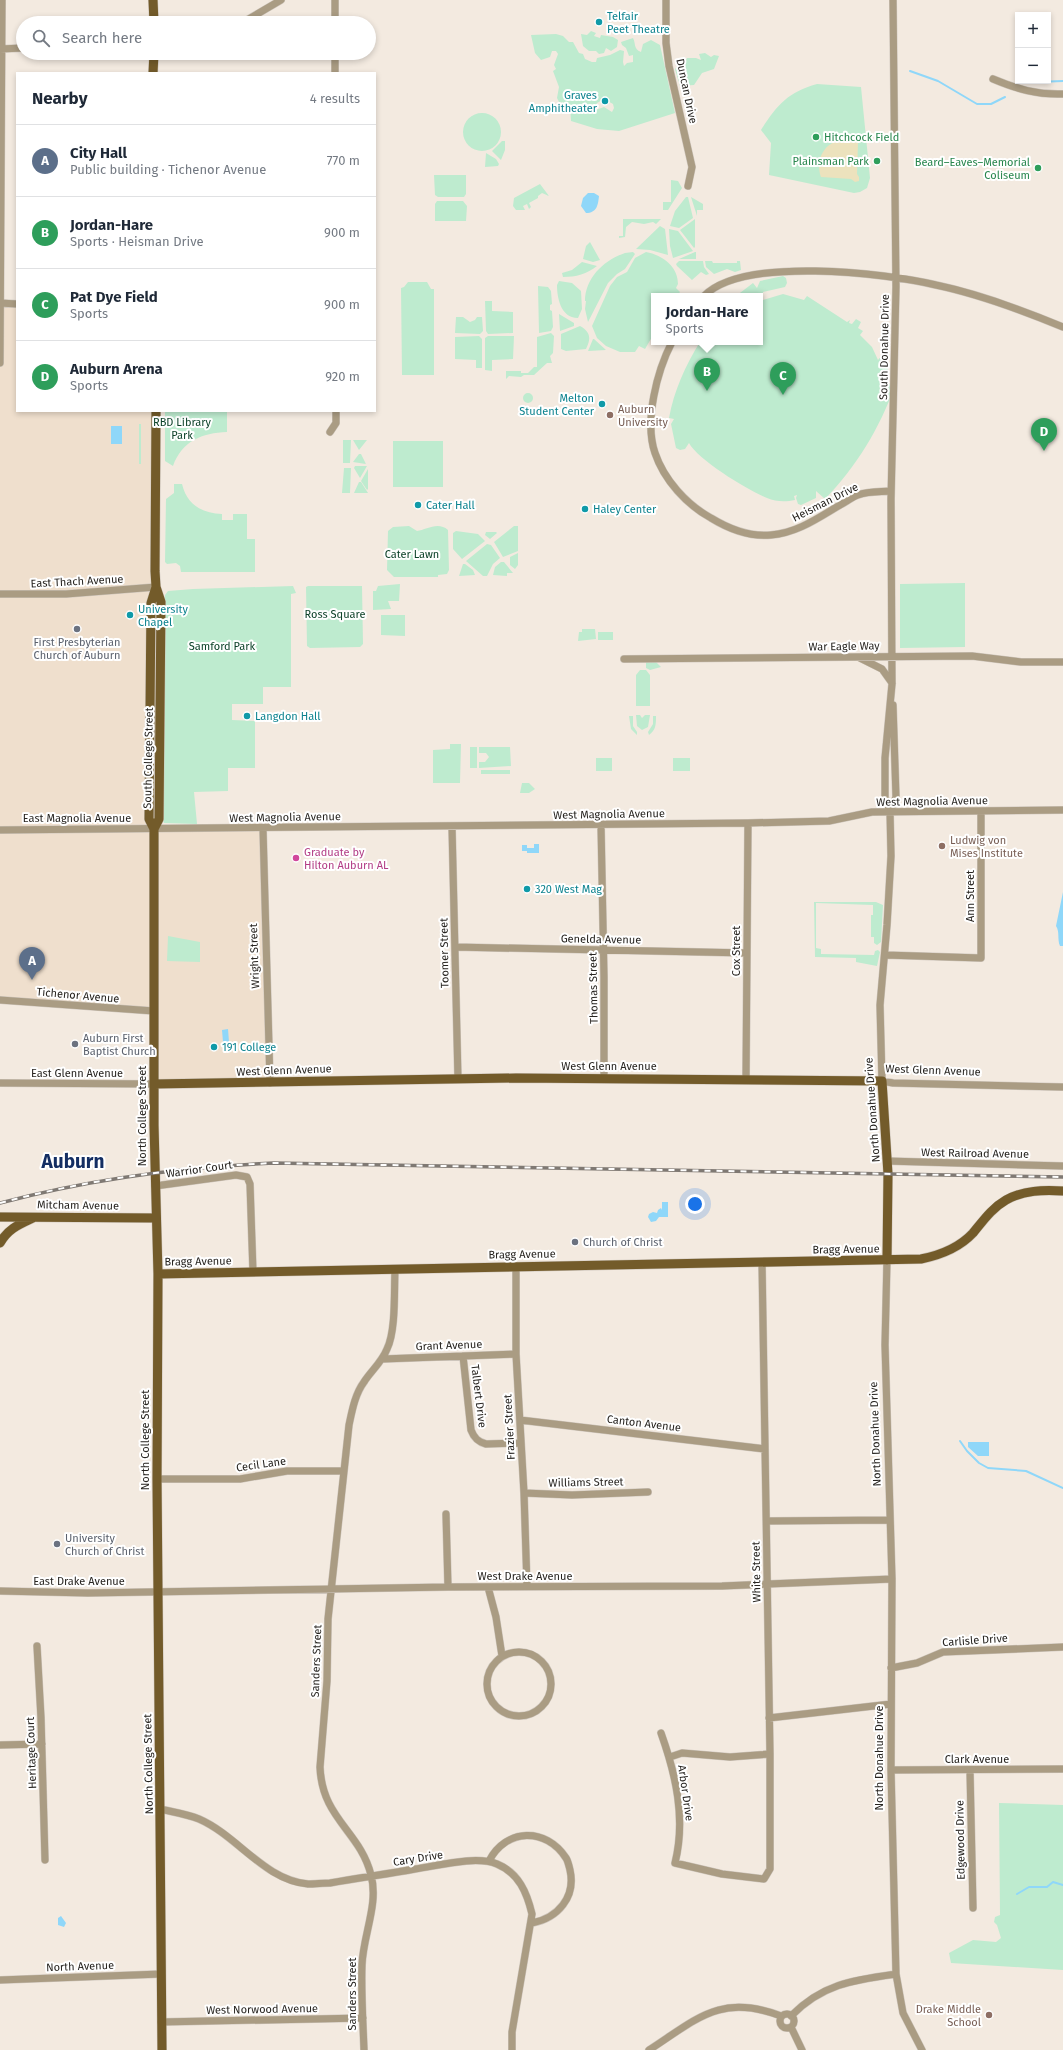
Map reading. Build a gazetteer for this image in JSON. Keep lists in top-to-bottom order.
{
  "streets": {
    "main road": [
      "South College Street",
      "West Glenn Avenue",
      "North Donahue Drive",
      "North College Street",
      "Mitcham Avenue",
      "Bragg Avenue"
    ],
    "street": [
      "Duncan Drive",
      "South Donahue Drive",
      "Heisman Drive",
      "East Thach Avenue",
      "War Eagle Way",
      "West Magnolia Avenue",
      "East Magnolia Avenue",
      "Ann Street",
      "Genelda Avenue",
      "Cox Street",
      "Toomer Street",
      "Wright Street",
      "Thomas Street",
      "Tichenor Avenue",
      "East Glenn Avenue",
      "West Railroad Avenue",
      "Warrior Court",
      "Grant Avenue",
      "Talbert Drive",
      "Canton Avenue",
      "Frazier Street",
      "Cecil Lane",
      "Williams Street",
      "White Street",
      "West Drake Avenue",
      "East Drake Avenue",
      "Carlisle Drive",
      "Sanders Street",
      "Heritage Court",
      "Clark Avenue",
      "Arbor Drive",
      "Edgewood Drive",
      "Cary Drive",
      "North Avenue",
      "West Norwood Avenue"
    ]
  },
  "crossings": [
    ["South Donahue Drive", "Heisman Drive"],
    ["South Donahue Drive", "War Eagle Way"],
    ["South Donahue Drive", "West Magnolia Avenue"],
    ["South Donahue Drive", "North Donahue Drive"],
    ["East Thach Avenue", "South College Street"],
    ["South College Street", "West Magnolia Avenue"],
    ["South College Street", "East Magnolia Avenue"],
    ["South College Street", "North College Street"],
    ["West Magnolia Avenue", "East Magnolia Avenue"],
    ["West Magnolia Avenue", "Ann Street"],
    ["West Magnolia Avenue", "Cox Street"],
    ["West Magnolia Avenue", "Toomer Street"],
    ["West Magnolia Avenue", "Wright Street"],
    ["West Magnolia Avenue", "Thomas Street"],
    ["West Magnolia Avenue", "North Donahue Drive"],
    ["West Magnolia Avenue", "North College Street"],
    ["East Magnolia Avenue", "North College Street"],
    ["Ann Street", "North Donahue Drive"],
    ["Genelda Avenue", "Cox Street"],
    ["Genelda Avenue", "Toomer Street"],
    ["Genelda Avenue", "Thomas Street"],
    ["Cox Street", "West Glenn Avenue"],
    ["Toomer Street", "West Glenn Avenue"],
    ["Wright Street", "West Glenn Avenue"],
    ["Thomas Street", "West Glenn Avenue"],
    ["Tichenor Avenue", "North College Street"],
    ["West Glenn Avenue", "East Glenn Avenue"],
    ["West Glenn Avenue", "North Donahue Drive"],
    ["West Glenn Avenue", "North College Street"],
    ["East Glenn Avenue", "North College Street"],
    ["North Donahue Drive", "West Railroad Avenue"],
    ["North Donahue Drive", "Bragg Avenue"],
    ["North Donahue Drive", "West Drake Avenue"],
    ["North Donahue Drive", "Carlisle Drive"],
    ["North Donahue Drive", "Clark Avenue"],
    ["North College Street", "Warrior Court"],
    ["North College Street", "Mitcham Avenue"],
    ["North College Street", "Bragg Avenue"],
    ["North College Street", "Cecil Lane"],
    ["North College Street", "West Drake Avenue"],
    ["North College Street", "East Drake Avenue"],
    ["North College Street", "Cary Drive"],
    ["North College Street", "North Avenue"],
    ["North College Street", "West Norwood Avenue"],
    ["Warrior Court", "Bragg Avenue"],
    ["Bragg Avenue", "Frazier Street"],
    ["Bragg Avenue", "White Street"],
    ["Bragg Avenue", "Sanders Street"],
    ["Grant Avenue", "Talbert Drive"],
    ["Grant Avenue", "Frazier Street"],
    ["Grant Avenue", "Sanders Street"],
    ["Talbert Drive", "Frazier Street"],
    ["Canton Avenue", "Frazier Street"],
    ["Canton Avenue", "White Street"],
    ["Frazier Street", "Williams Street"],
    ["Frazier Street", "West Drake Avenue"],
    ["Cecil Lane", "Sanders Street"],
    ["White Street", "West Drake Avenue"],
    ["White Street", "Arbor Drive"],
    ["West Drake Avenue", "East Drake Avenue"],
    ["West Drake Avenue", "Sanders Street"],
    ["Sanders Street", "Cary Drive"],
    ["Sanders Street", "West Norwood Avenue"],
    ["Clark Avenue", "Edgewood Drive"]
  ],
  "districts": ["Auburn"],
  "parks": [
    "RBD Library Park",
    "Cater Lawn",
    "Ross Square",
    "Samford Park"
  ],
  "places": [
    "Telfair Peet Theatre",
    "Graves Amphitheater",
    "Hitchcock Field",
    "Plainsman Park",
    "Beard–Eaves–Memorial Coliseum",
    "Melton Student Center",
    "Auburn University",
    "Cater Hall",
    "Haley Center",
    "University Chapel",
    "First Presbyterian Church of Auburn",
    "Langdon Hall",
    "Ludwig von Mises Institute",
    "Graduate by Hilton Auburn AL",
    "320 West Mag",
    "Auburn First Baptist Church",
    "191 College",
    "Church of Christ",
    "University Church of Christ",
    "Drake Middle School"
  ],
  "page": {
    "map_buttons": ["+", "−"],
    "search": "Search here",
    "heading": ["Nearby", "4 results"],
    "list": [
      {
        "mark": "A",
        "name": "City Hall",
        "note": "Public building · Tichenor Avenue",
        "value": "770 m"
      },
      {
        "mark": "B",
        "name": "Jordan-Hare",
        "note": "Sports · Heisman Drive",
        "value": "900 m"
      },
      {
        "mark": "C",
        "name": "Pat Dye Field",
        "note": "Sports",
        "value": "900 m"
      },
      {
        "mark": "D",
        "name": "Auburn Arena",
        "note": "Sports",
        "value": "920 m"
      }
    ],
    "popup": ["Jordan-Hare", "Sports"],
    "pins": [
      "B",
      "C",
      "D",
      "A"
    ]
  }
}
